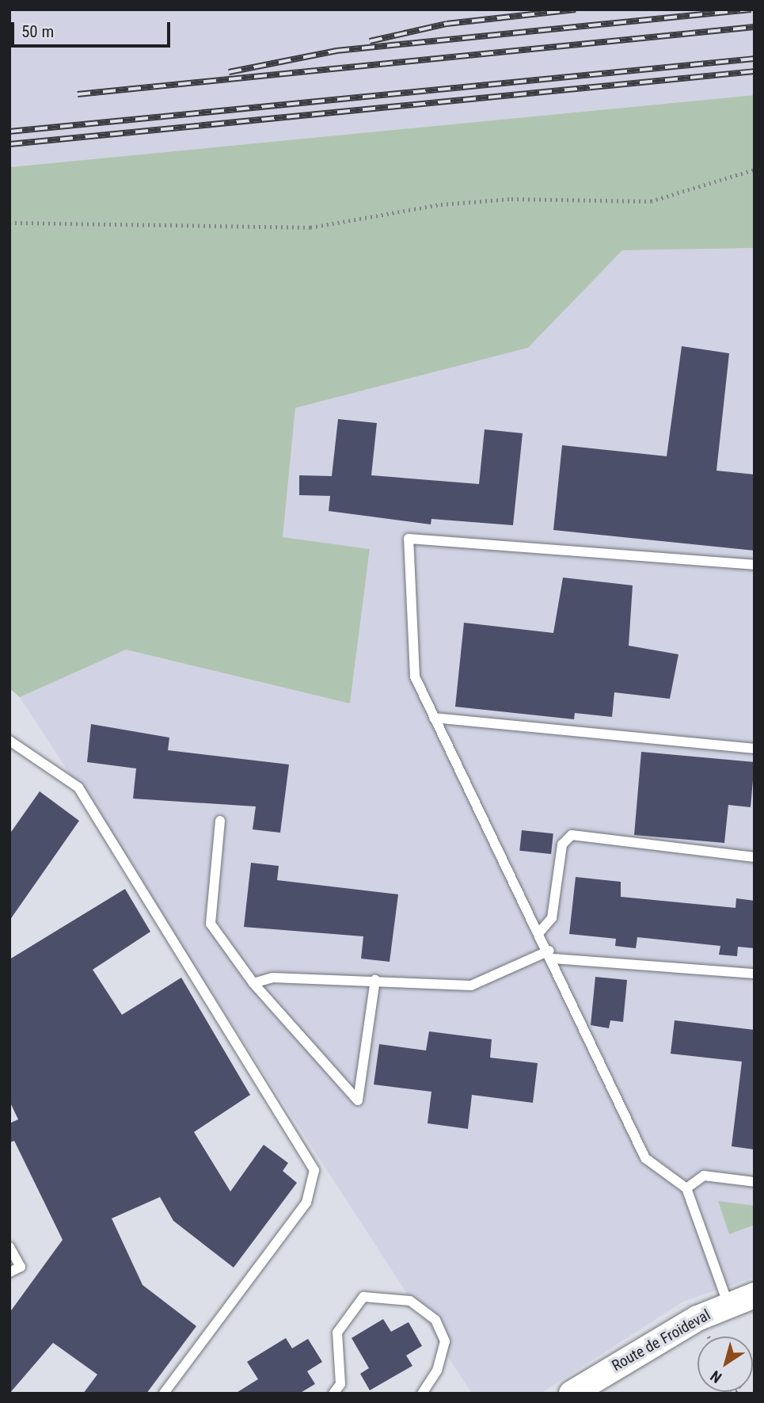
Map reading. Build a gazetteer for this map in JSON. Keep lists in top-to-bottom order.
{
  "streets": {
    "street": ["Route de Froideval"]
  },
  "scale_bar": "50 m",
  "north": "bottom left"
}
